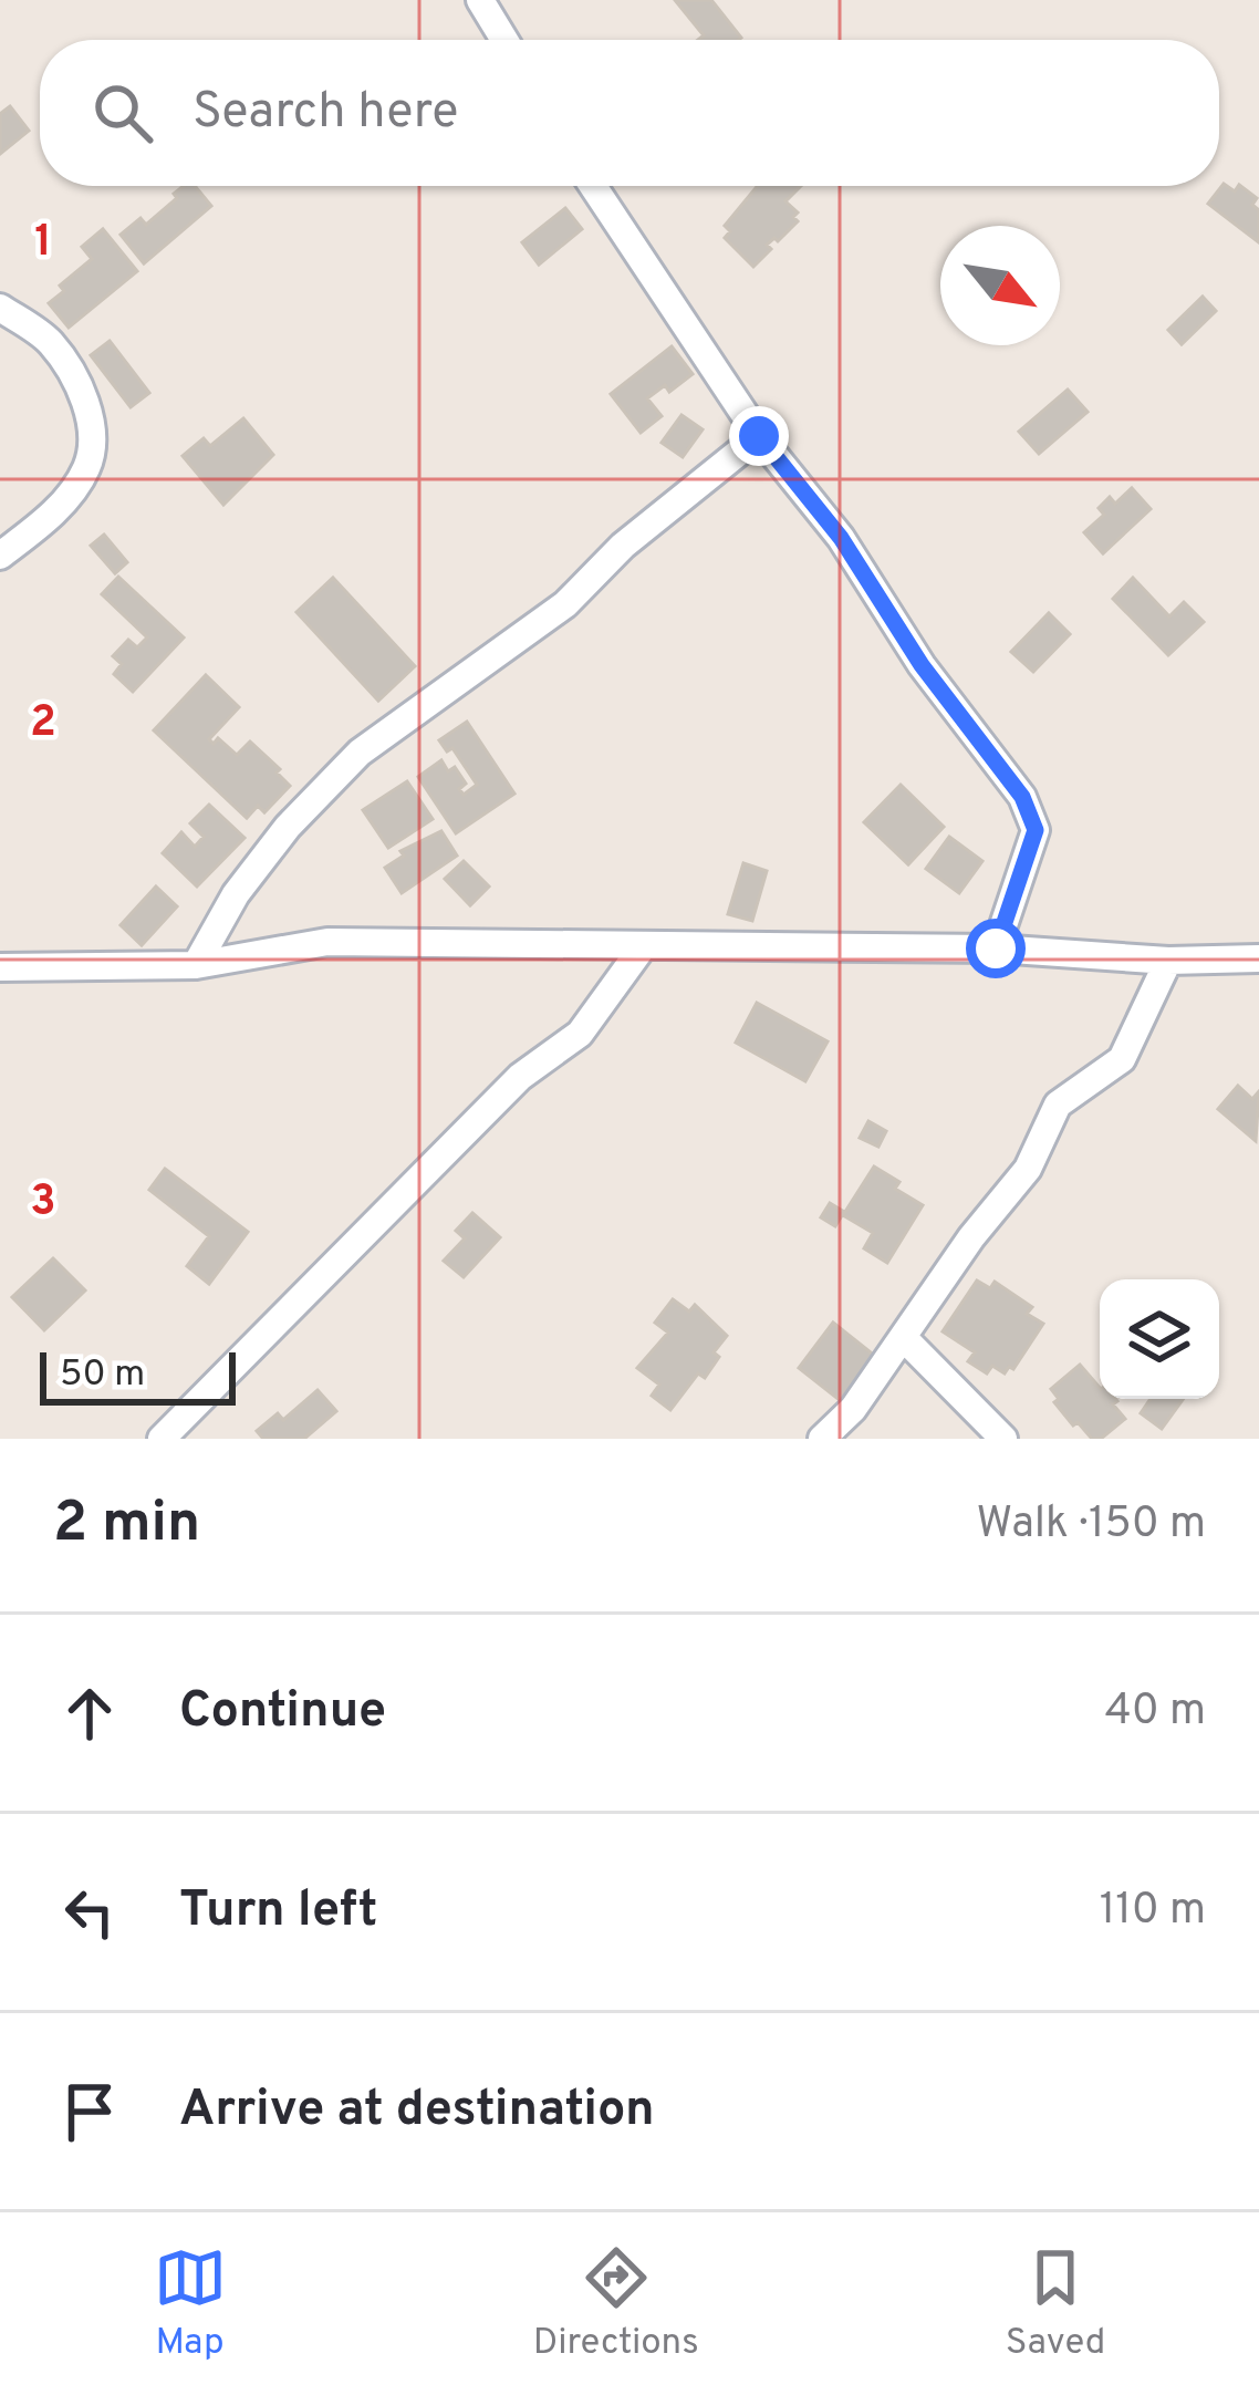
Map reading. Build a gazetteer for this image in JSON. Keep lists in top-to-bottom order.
{
  "scale_bar": "50 m",
  "north": "bottom right",
  "page": {
    "search": "Search here",
    "scale": "50 m",
    "heading": ["2 min", "Walk · 150 m"],
    "list": [
      ["Continue", "40 m"],
      ["Turn left", "110 m"],
      "Arrive at destination"
    ],
    "nav": ["Map", "Directions", "Saved"]
  },
  "grid": {
    "rows": ["1", "2", "3"]
  }
}
